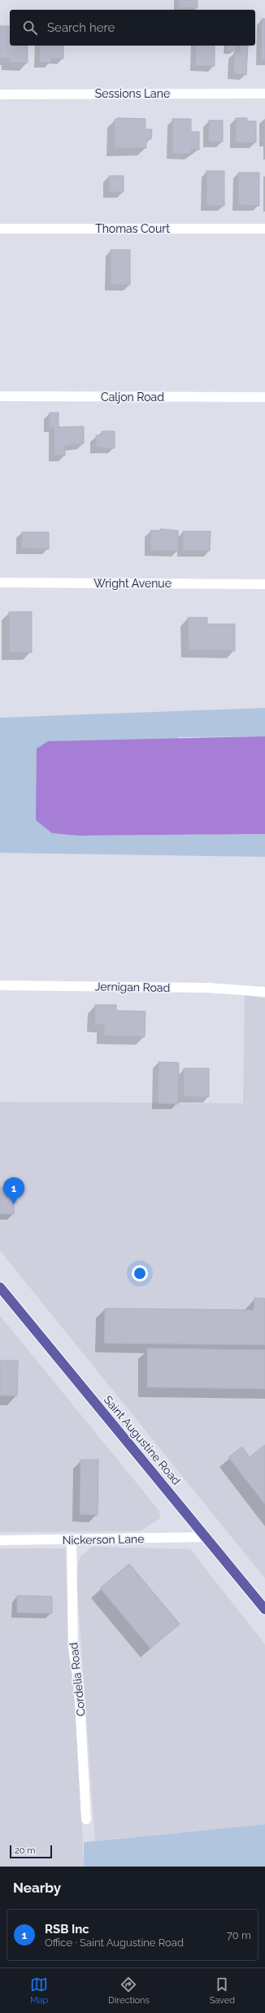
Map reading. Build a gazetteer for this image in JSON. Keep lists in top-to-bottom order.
{
  "streets": {
    "main road": ["Saint Augustine Road"],
    "street": [
      "Sessions Lane",
      "Thomas Court",
      "Caljon Road",
      "Wright Avenue",
      "Jernigan Road",
      "Nickerson Lane",
      "Cordelia Road"
    ]
  },
  "crossings": [
    ["Saint Augustine Road", "Nickerson Lane"],
    ["Nickerson Lane", "Cordelia Road"]
  ],
  "scale_bar": "20 m",
  "page": {
    "search": "Search here",
    "pins": "1",
    "scale": "20 m",
    "heading": "Nearby",
    "list": [
      {
        "mark": "1",
        "name": "RSB Inc",
        "note": "Office · Saint Augustine Road",
        "value": "70 m"
      }
    ],
    "nav": ["Map", "Directions", "Saved"]
  }
}
